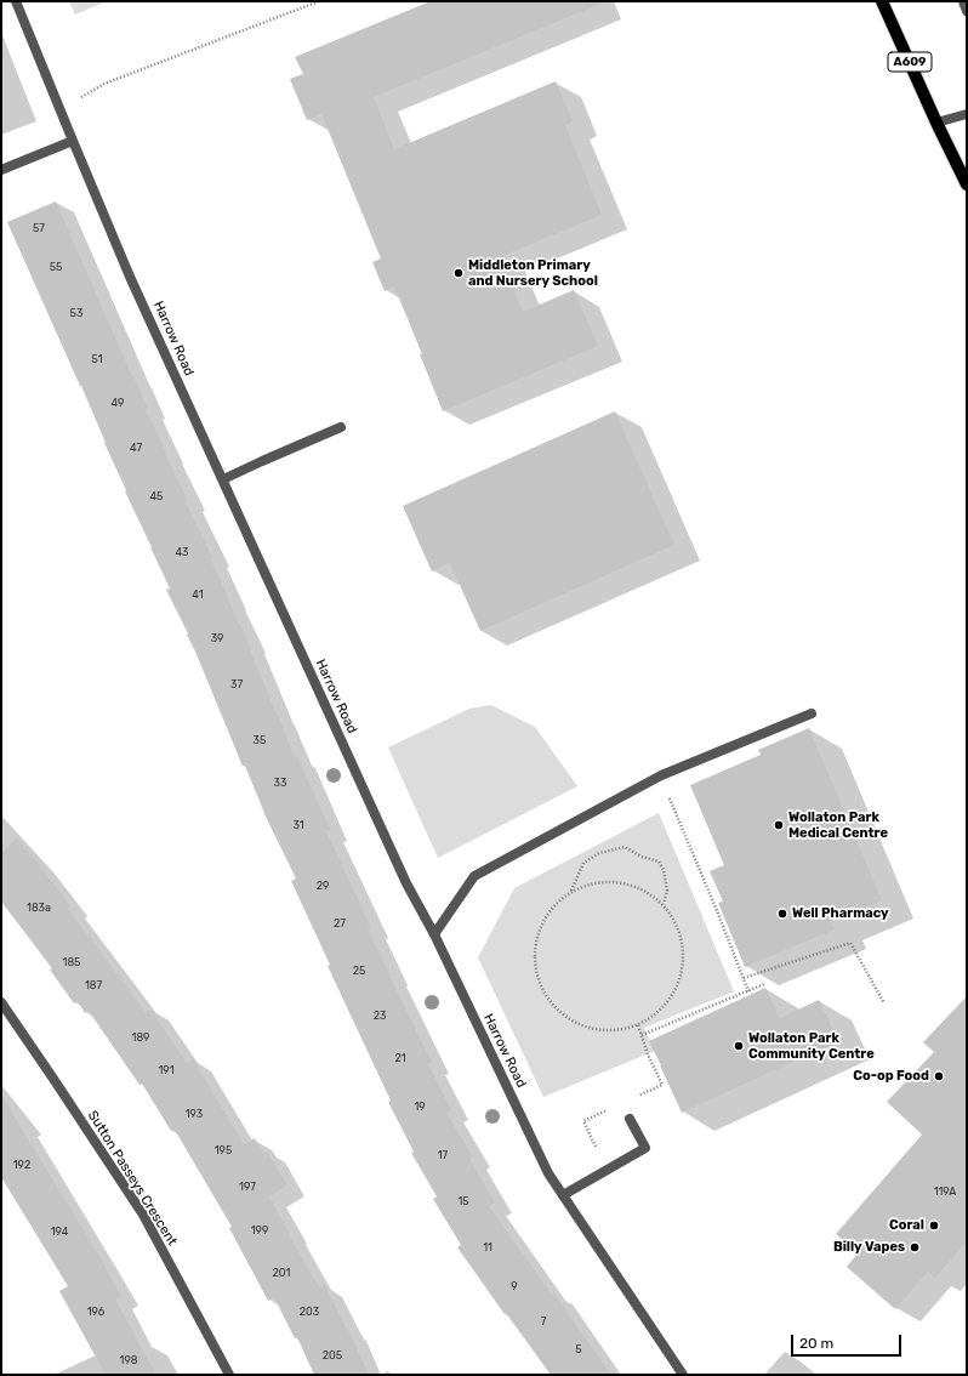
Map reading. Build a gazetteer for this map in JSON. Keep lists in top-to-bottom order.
{
  "streets": {
    "main road": ["A609"],
    "street": ["Harrow Road", "Sutton Passeys Crescent"]
  },
  "places": [
    "Middleton Primary and Nursery School",
    "Wollaton Park Medical Centre",
    "Well Pharmacy",
    "Wollaton Park Community Centre",
    "Co-op Food",
    "Coral",
    "Billy Vapes"
  ],
  "house_numbers": [
    "57",
    "55",
    "53",
    "51",
    "49",
    "47",
    "45",
    "43",
    "41",
    "39",
    "37",
    "35",
    "33",
    "31",
    "29",
    "183a",
    "27",
    "185",
    "25",
    "187",
    "23",
    "189",
    "21",
    "191",
    "19",
    "193",
    "195",
    "17",
    "192",
    "197",
    "119A",
    "15",
    "199",
    "194",
    "11",
    "201",
    "9",
    "196",
    "203",
    "7",
    "5",
    "205",
    "198"
  ],
  "scale_bar": "20 m"
}
